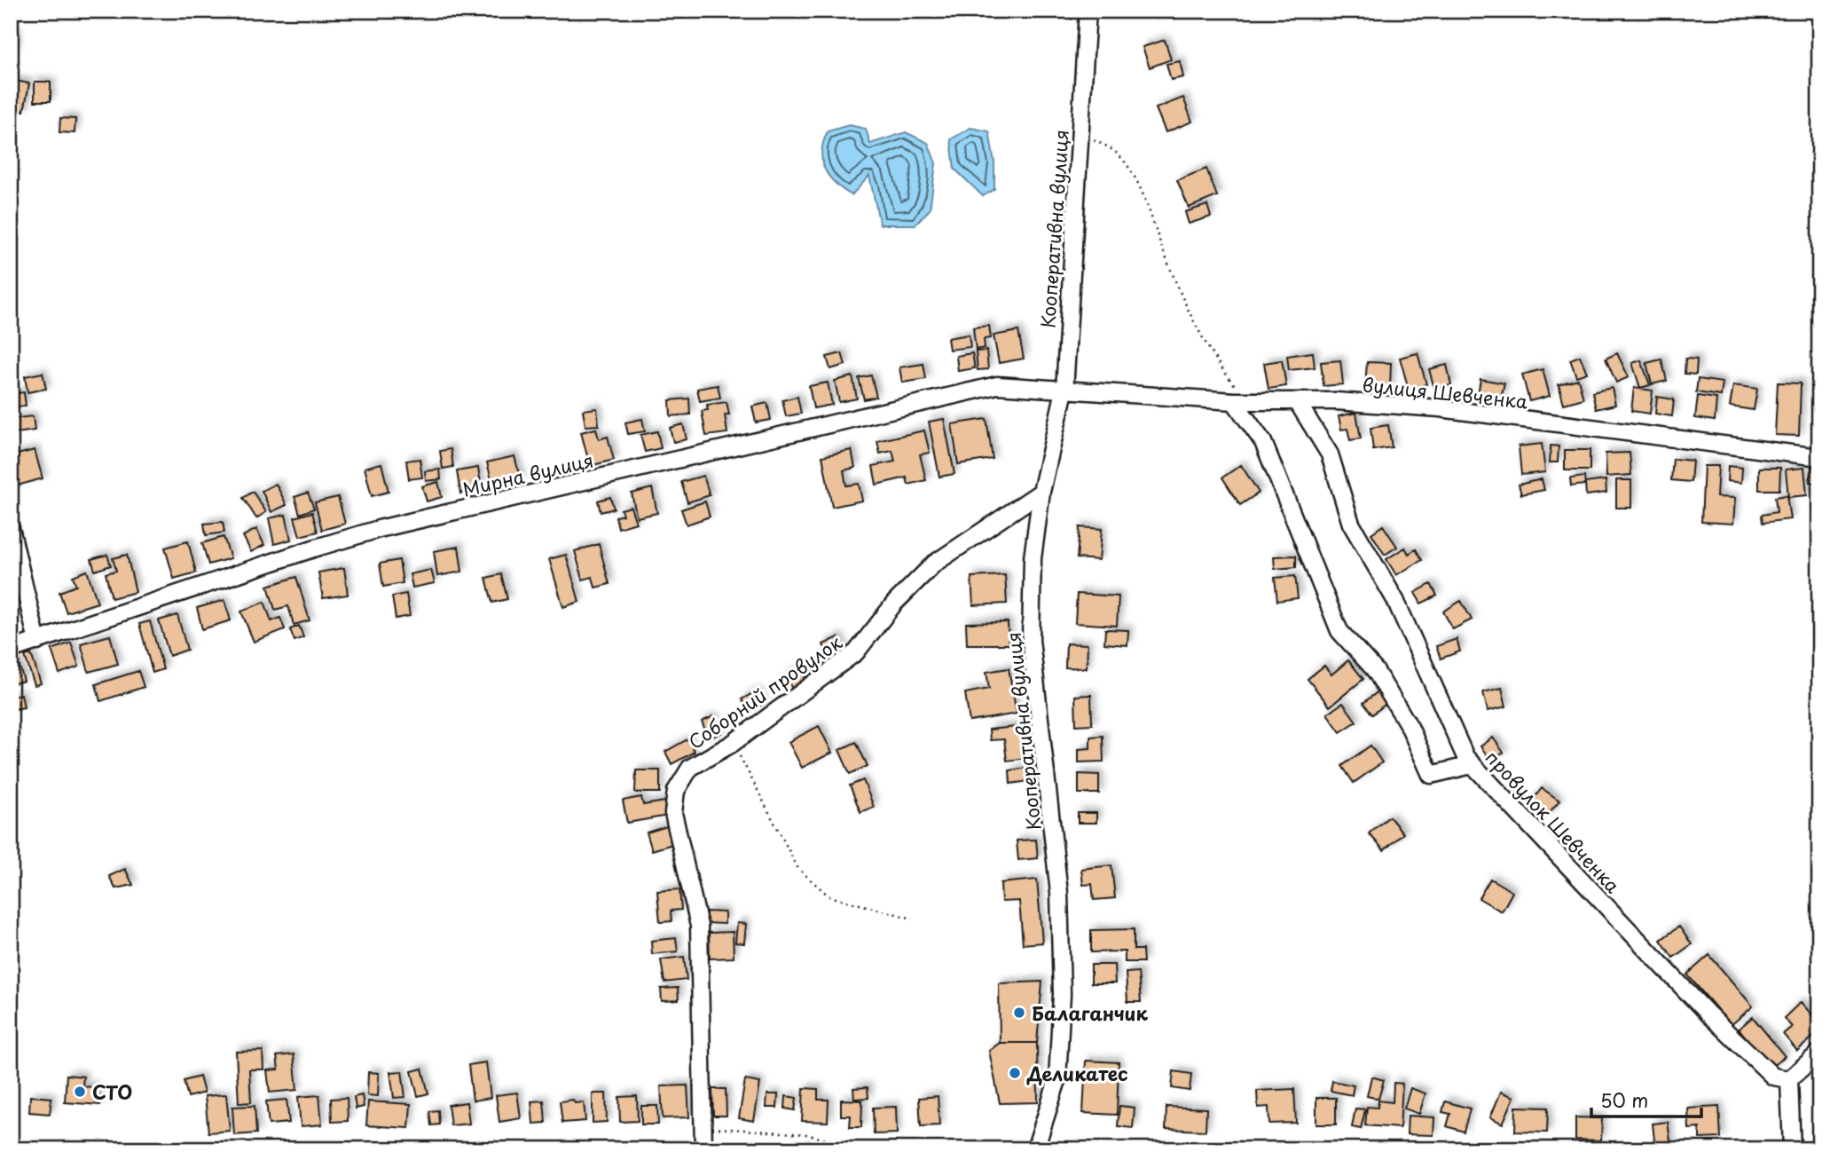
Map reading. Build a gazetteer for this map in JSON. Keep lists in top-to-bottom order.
{
  "streets": {
    "street": [
      "Кооперативна вулиця",
      "вулиця Шевченка",
      "Мирна вулиця",
      "Соборний провулок",
      "провулок Шевченка"
    ]
  },
  "crossings": [
    ["Кооперативна вулиця", "вулиця Шевченка"],
    ["Кооперативна вулиця", "Мирна вулиця"],
    ["Кооперативна вулиця", "Соборний провулок"],
    ["вулиця Шевченка", "Мирна вулиця"],
    ["вулиця Шевченка", "провулок Шевченка"]
  ],
  "places": ["Балаганчик", "Деликатес", "СТО"],
  "scale_bar": "50 m"
}
